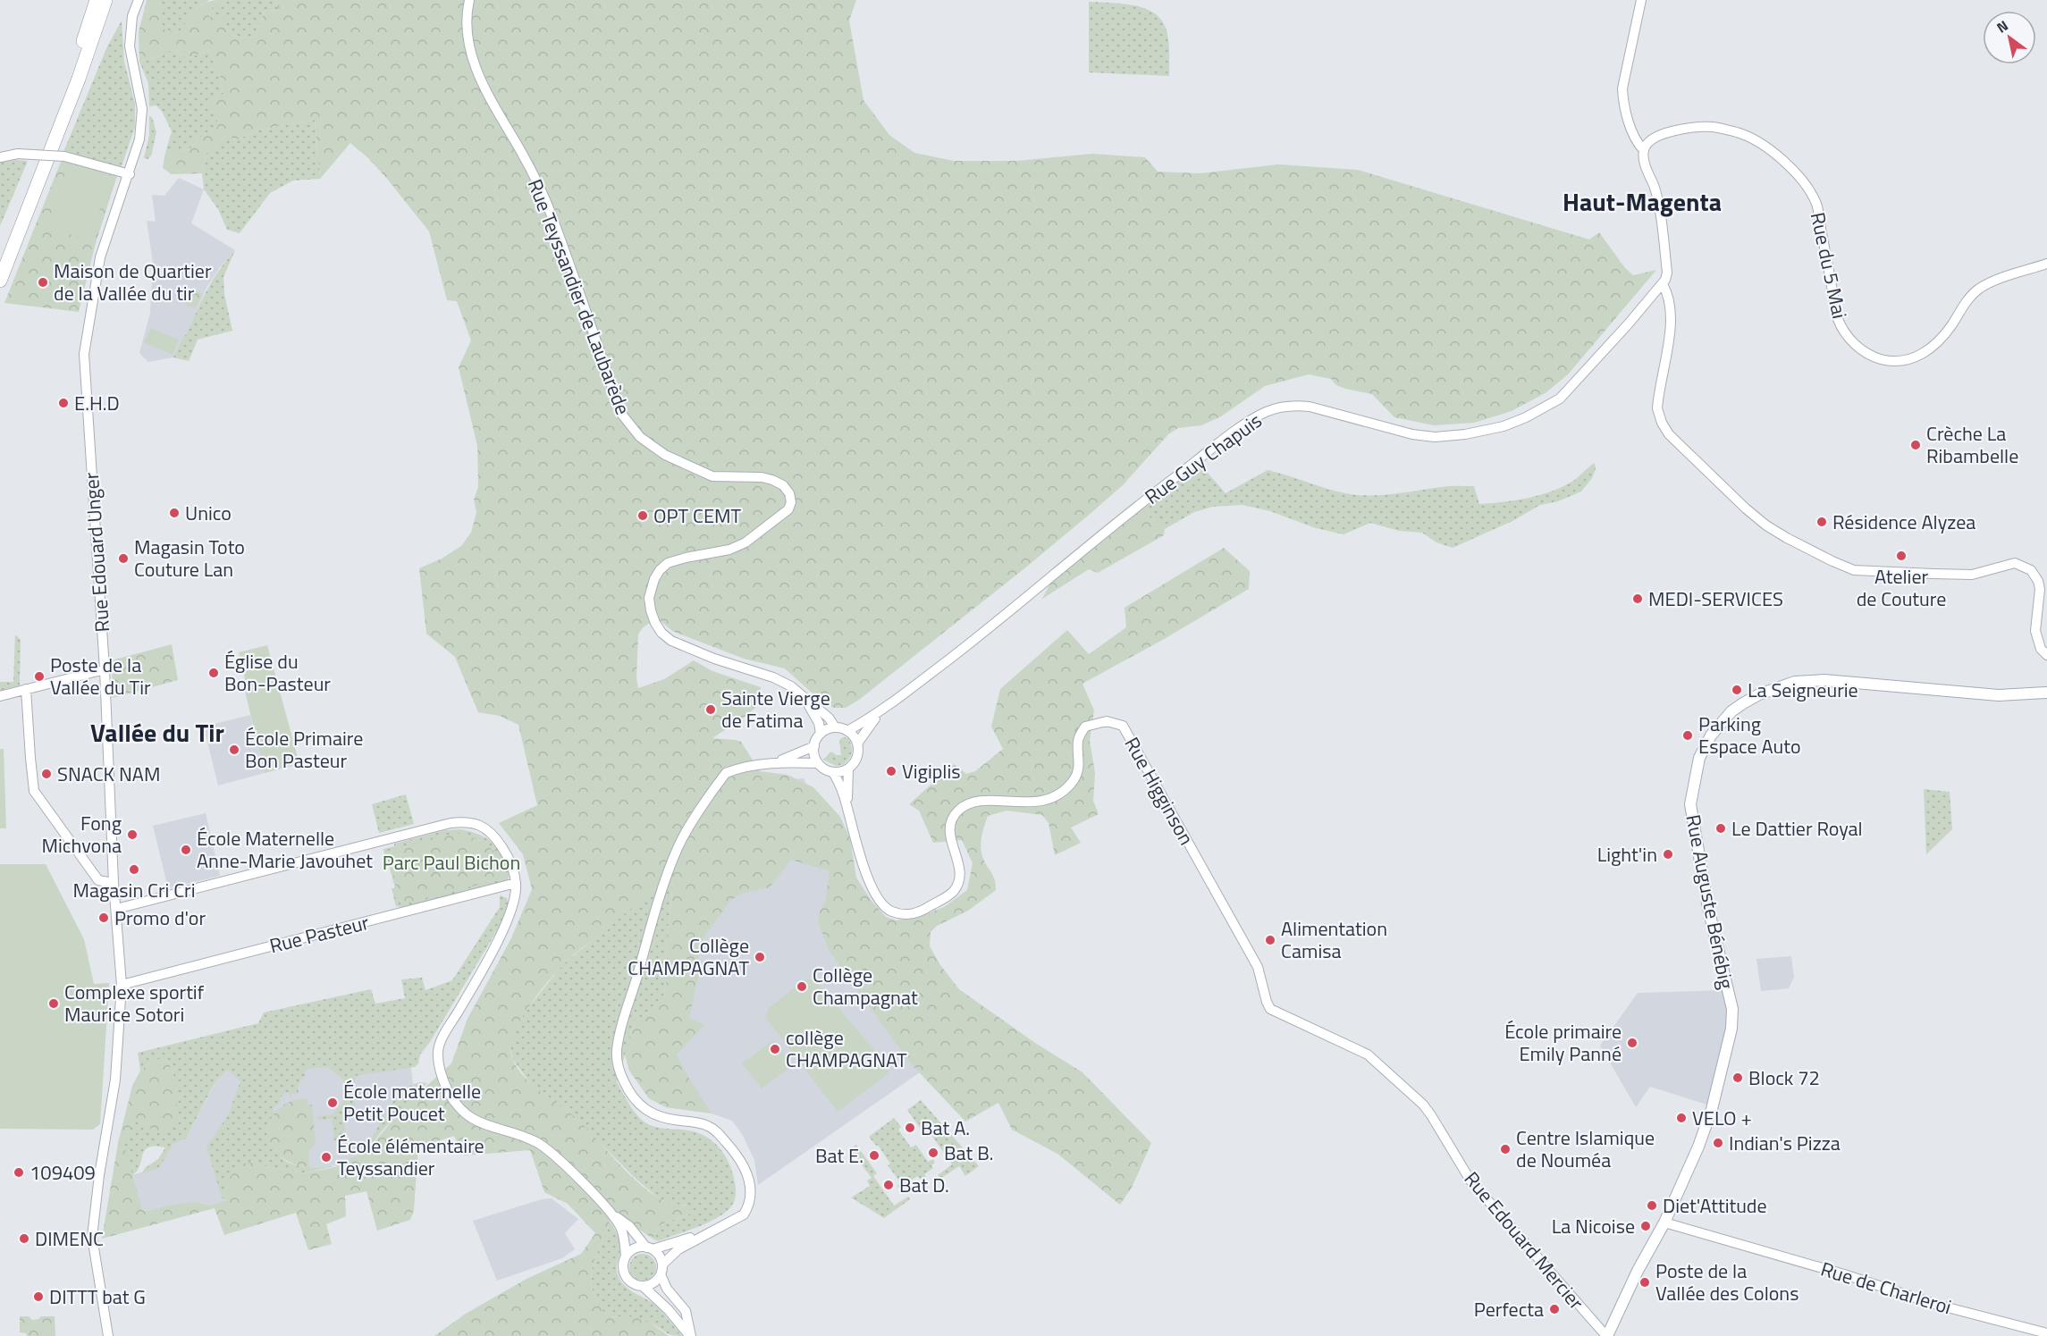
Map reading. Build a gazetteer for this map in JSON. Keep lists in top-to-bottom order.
{
  "streets": {
    "main road": ["Rue Auguste Bénébig"],
    "street": [
      "Rue du 5 Mai",
      "Rue Teyssandier de Laubarède",
      "Rue Guy Chapuis",
      "Rue Edouard Unger",
      "Rue Higginson",
      "Rue Pasteur",
      "Rue Edouard Mercier",
      "Rue de Charleroi"
    ]
  },
  "crossings": [
    ["Rue Teyssandier de Laubarède", "Rue Guy Chapuis"],
    ["Rue Teyssandier de Laubarède", "Rue Higginson"],
    ["Rue Guy Chapuis", "Rue Higginson"],
    ["Rue Edouard Unger", "Rue Pasteur"],
    ["Rue Higginson", "Rue Edouard Mercier"],
    ["Rue Auguste Bénébig", "Rue Edouard Mercier"],
    ["Rue Auguste Bénébig", "Rue de Charleroi"]
  ],
  "districts": ["Haut-Magenta", "Vallée du Tir"],
  "parks": ["Parc Paul Bichon"],
  "places": [
    "Maison de Quartier de la Vallée du tir",
    "E.H.D",
    "Crèche La Ribambelle",
    "Unico",
    "OPT CEMT",
    "Résidence Alyzea",
    "Atelier de Couture",
    "Magasin Toto Couture Lan",
    "MEDI-SERVICES",
    "Église du Bon-Pasteur",
    "Poste de la Vallée du Tir",
    "La Seigneurie",
    "Sainte Vierge de Fatima",
    "Parking Espace Auto",
    "École Primaire Bon Pasteur",
    "Vigiplis",
    "SNACK NAM",
    "Le Dattier Royal",
    "Fong Michvona",
    "École Maternelle Anne-Marie Javouhet",
    "Light'in",
    "Magasin Cri Cri",
    "Promo d'or",
    "Alimentation Camisa",
    "Collège CHAMPAGNAT",
    "Collège Champagnat",
    "Complexe sportif Maurice Sotori",
    "École primaire Emily Panné",
    "collège CHAMPAGNAT",
    "Block 72",
    "École maternelle Petit Poucet",
    "VELO +",
    "Bat A.",
    "Indian's Pizza",
    "Centre Islamique de Nouméa",
    "Bat B.",
    "Bat E.",
    "École élémentaire Teyssandier",
    "109409",
    "Bat D.",
    "Diet'Attitude",
    "La Nicoise",
    "DIMENC",
    "Poste de la Vallée des Colons",
    "DITTT bat G",
    "Perfecta"
  ],
  "north": "top left"
}
